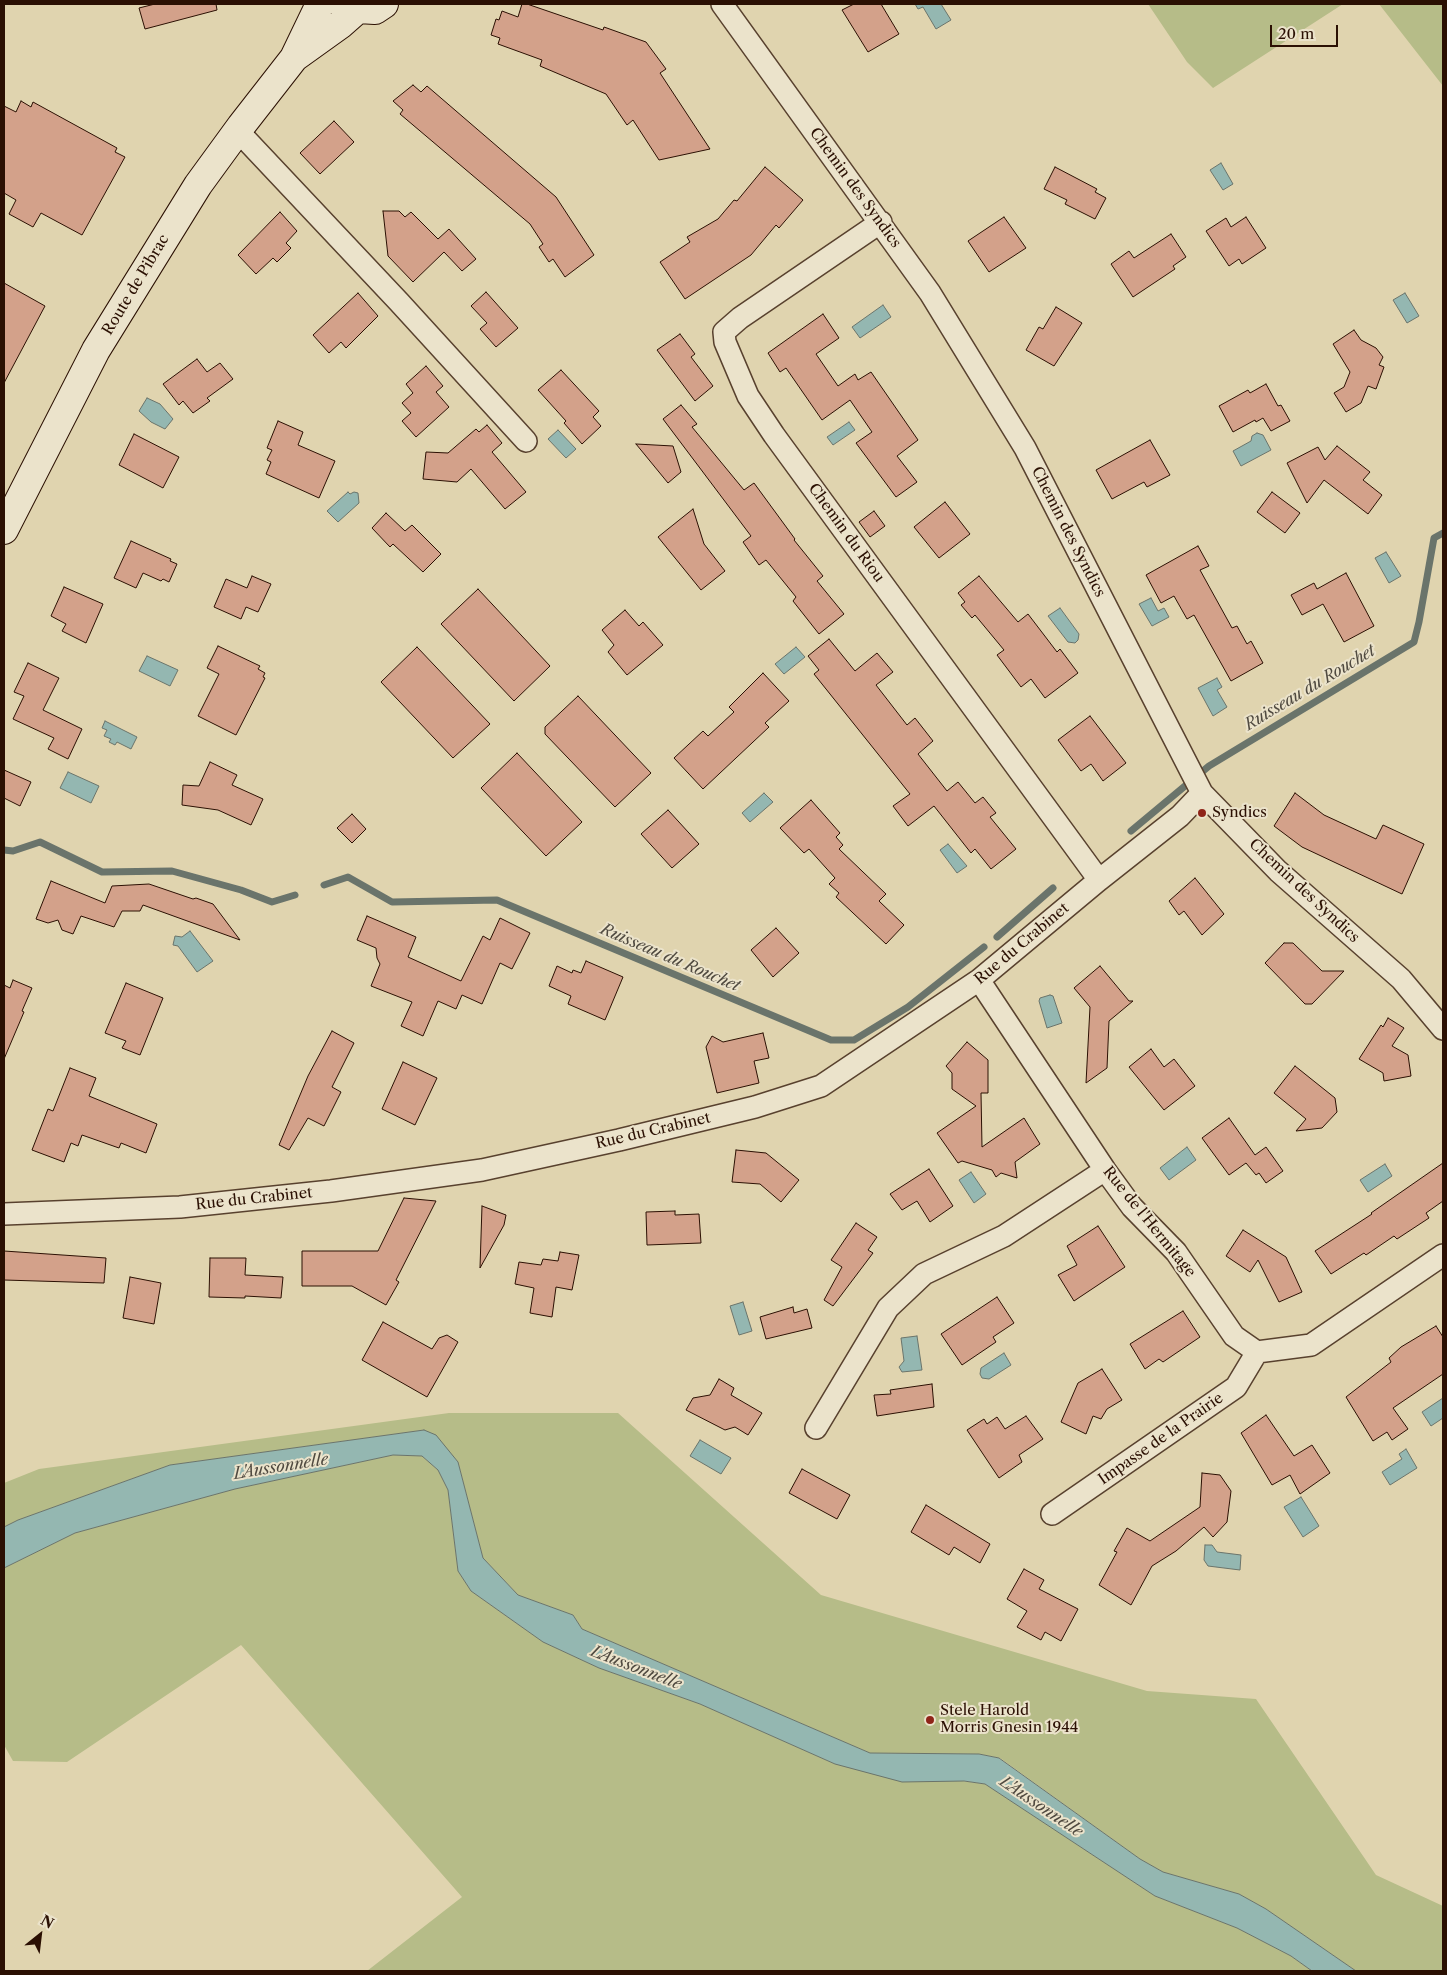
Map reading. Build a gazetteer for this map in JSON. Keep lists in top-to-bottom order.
{
  "streets": {
    "main road": ["Route de Pibrac"],
    "street": [
      "Chemin des Syndics",
      "Chemin du Riou",
      "Rue du Crabinet",
      "Rue de l'Hermitage",
      "Impasse de la Prairie"
    ]
  },
  "crossings": [
    ["Chemin des Syndics", "Chemin du Riou"],
    ["Chemin des Syndics", "Rue du Crabinet"],
    ["Chemin du Riou", "Rue du Crabinet"],
    ["Rue du Crabinet", "Rue de l'Hermitage"],
    ["Rue de l'Hermitage", "Impasse de la Prairie"]
  ],
  "water": ["Ruisseau du Rouchet", "L'Aussonnelle"],
  "places": ["Syndics", "Stele Harold Morris Gnesin 1944"],
  "scale_bar": "20 m",
  "north": "top right"
}
